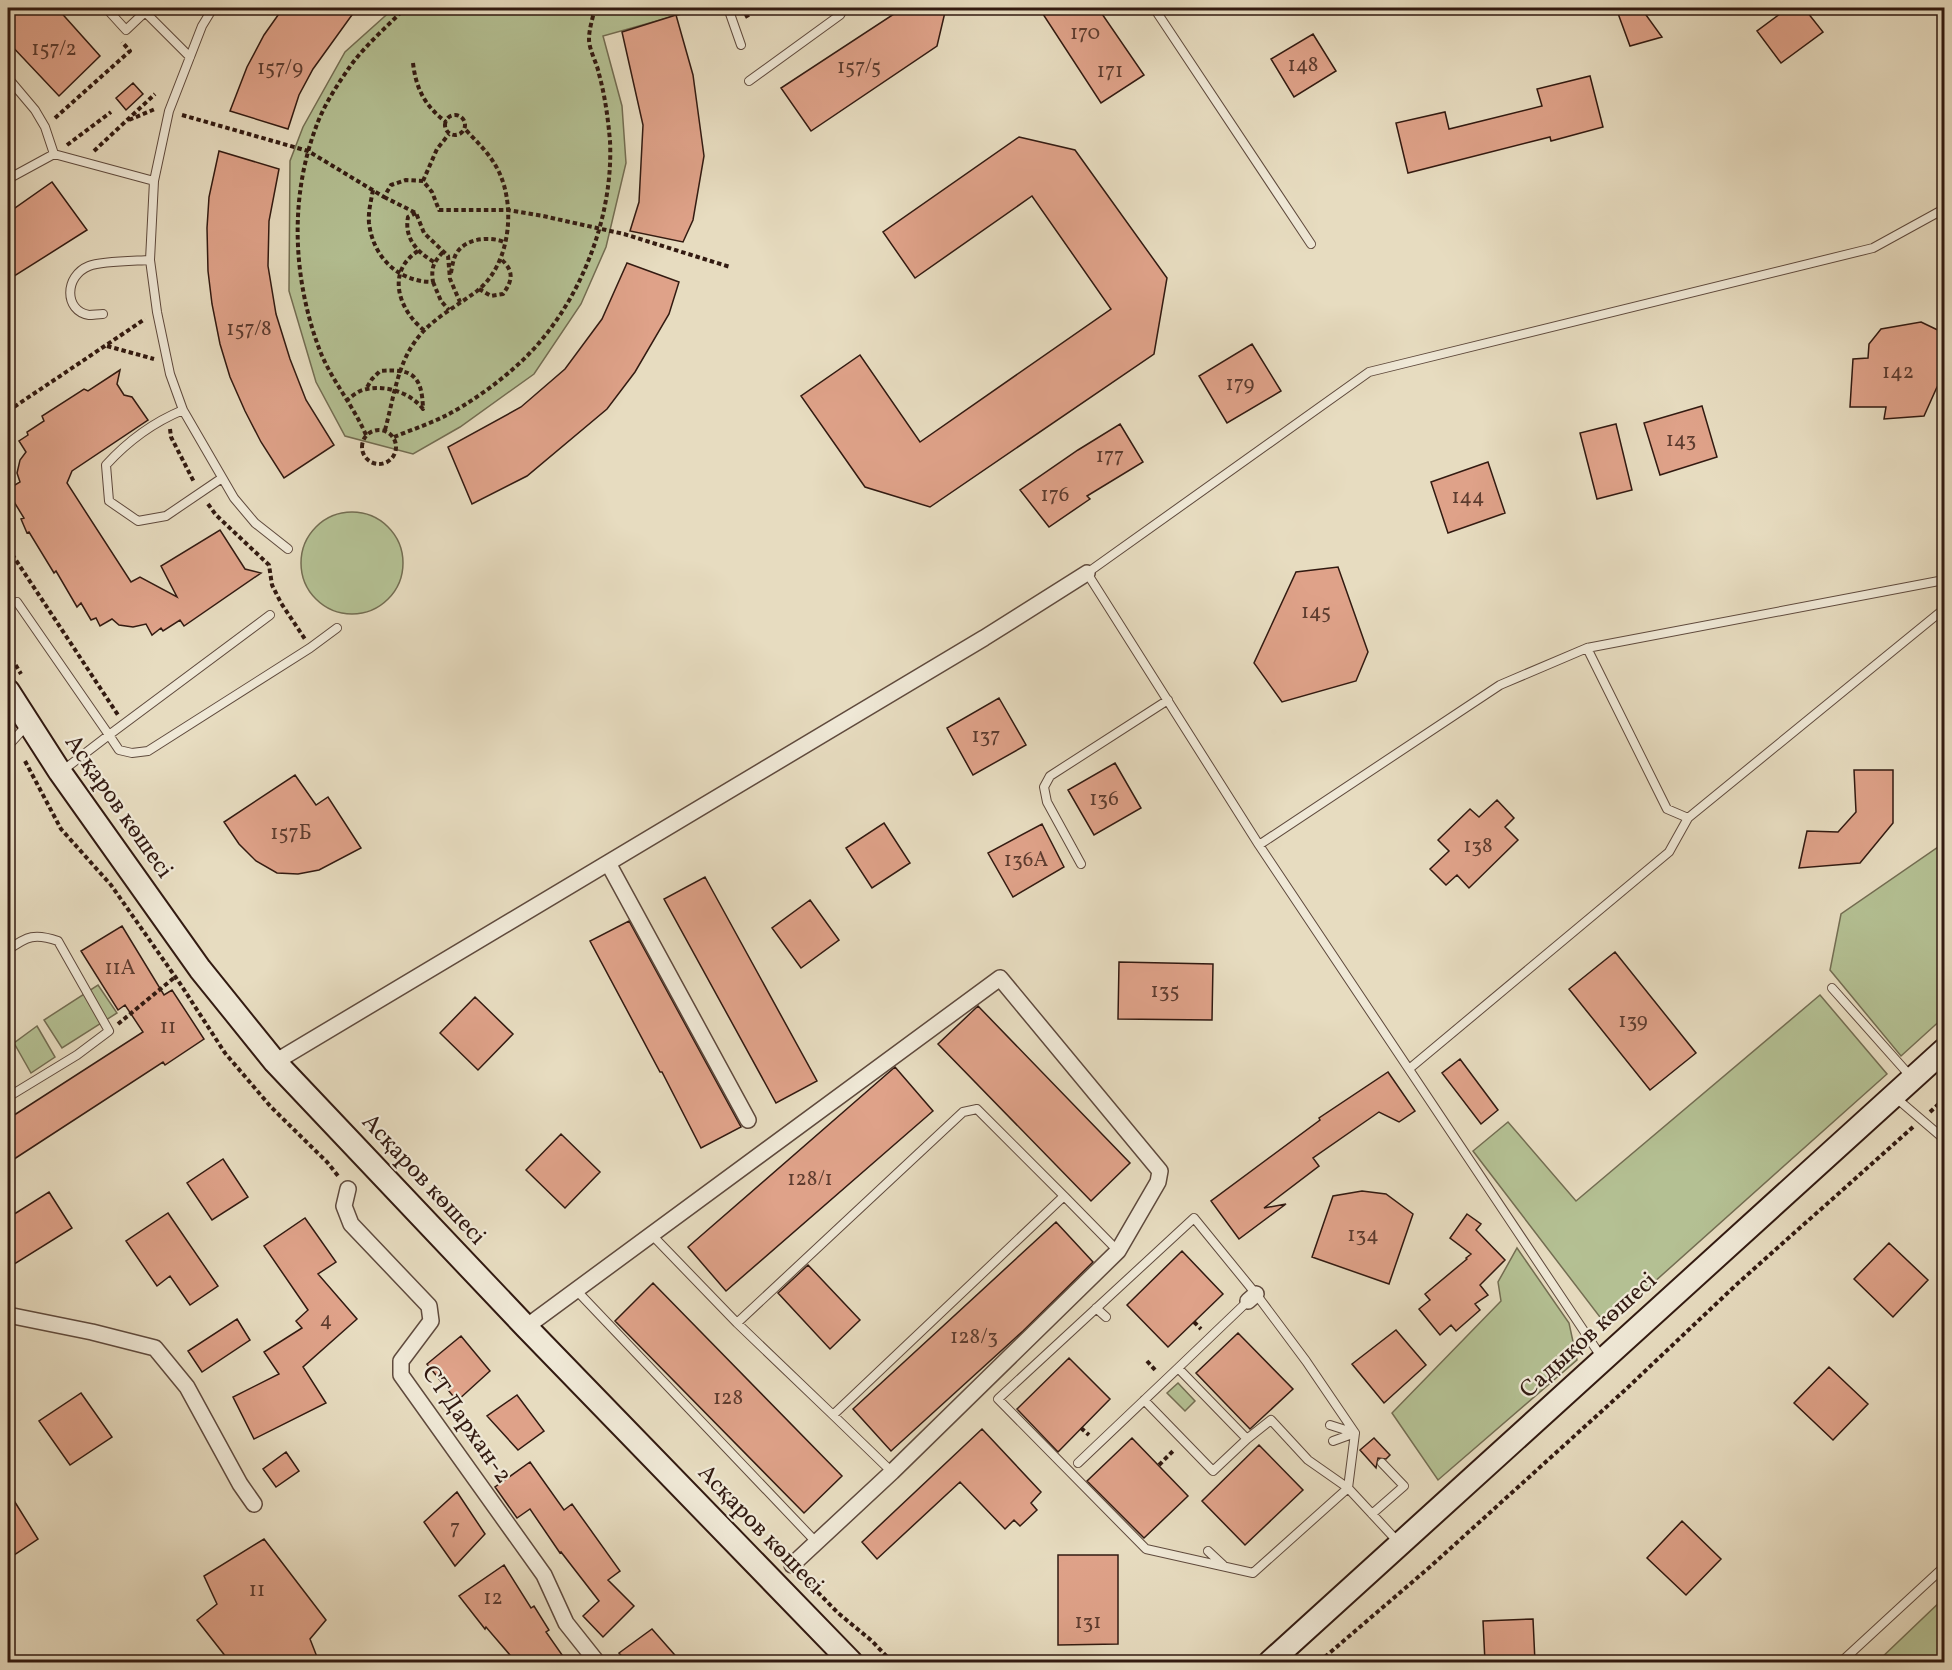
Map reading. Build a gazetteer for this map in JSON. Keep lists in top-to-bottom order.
{
  "streets": {
    "street": ["Асқаров көшесі", "Садықов көшесі", "СТ Дархан-2"]
  },
  "house_numbers": [
    "170",
    "157/2",
    "148",
    "157/5",
    "157/9",
    "171",
    "157/8",
    "142",
    "179",
    "143",
    "177",
    "176",
    "144",
    "145",
    "137",
    "136",
    "157Б",
    "138",
    "136А",
    "11А",
    "135",
    "139",
    "11",
    "128/1",
    "134",
    "4",
    "128/3",
    "128",
    "7",
    "11",
    "12",
    "131"
  ]
}
